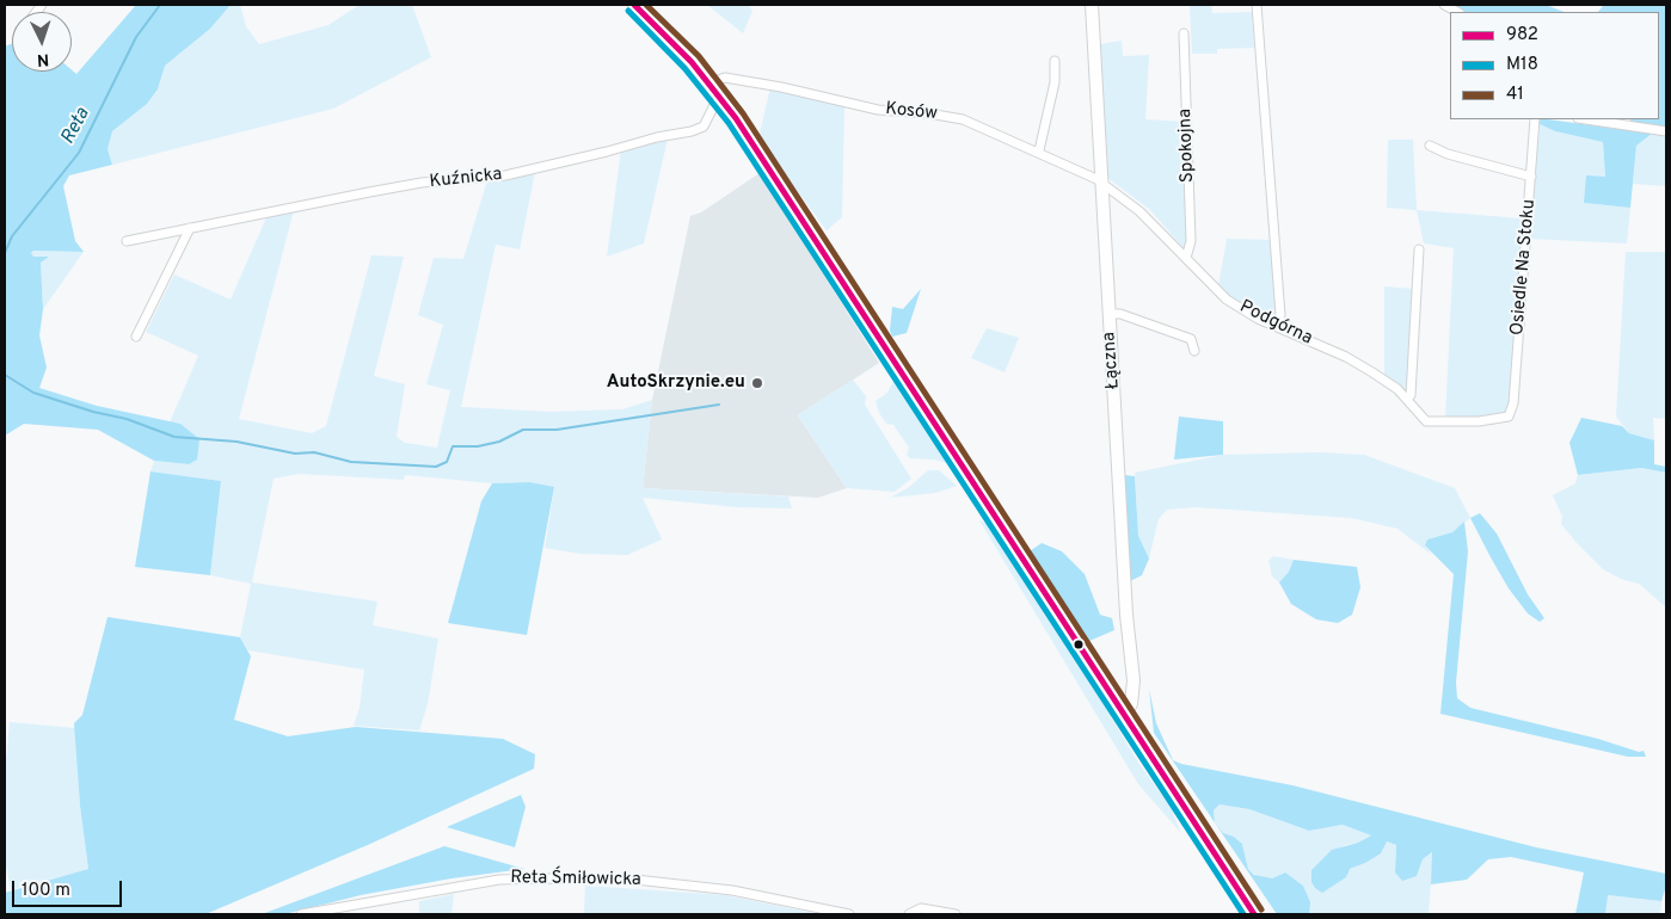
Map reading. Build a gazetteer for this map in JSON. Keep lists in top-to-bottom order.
{
  "streets": {
    "main road": ["Łączna"],
    "street": [
      "Kosów",
      "Spokojna",
      "Kuźnicka",
      "Osiedle Na Stoku",
      "Podgórna",
      "Reta Śmiłowicka"
    ]
  },
  "crossings": [
    ["Kosów", "Podgórna"],
    ["Kosów", "Łączna"],
    ["Spokojna", "Podgórna"],
    ["Osiedle Na Stoku", "Podgórna"],
    ["Podgórna", "Łączna"]
  ],
  "water": ["Reta"],
  "places": ["AutoSkrzynie.eu"],
  "lines": ["transit line 982", "transit line 41", "transit line M18"],
  "legend": ["982", "M18", "41"],
  "scale_bar": "100 m",
  "north": "bottom"
}
